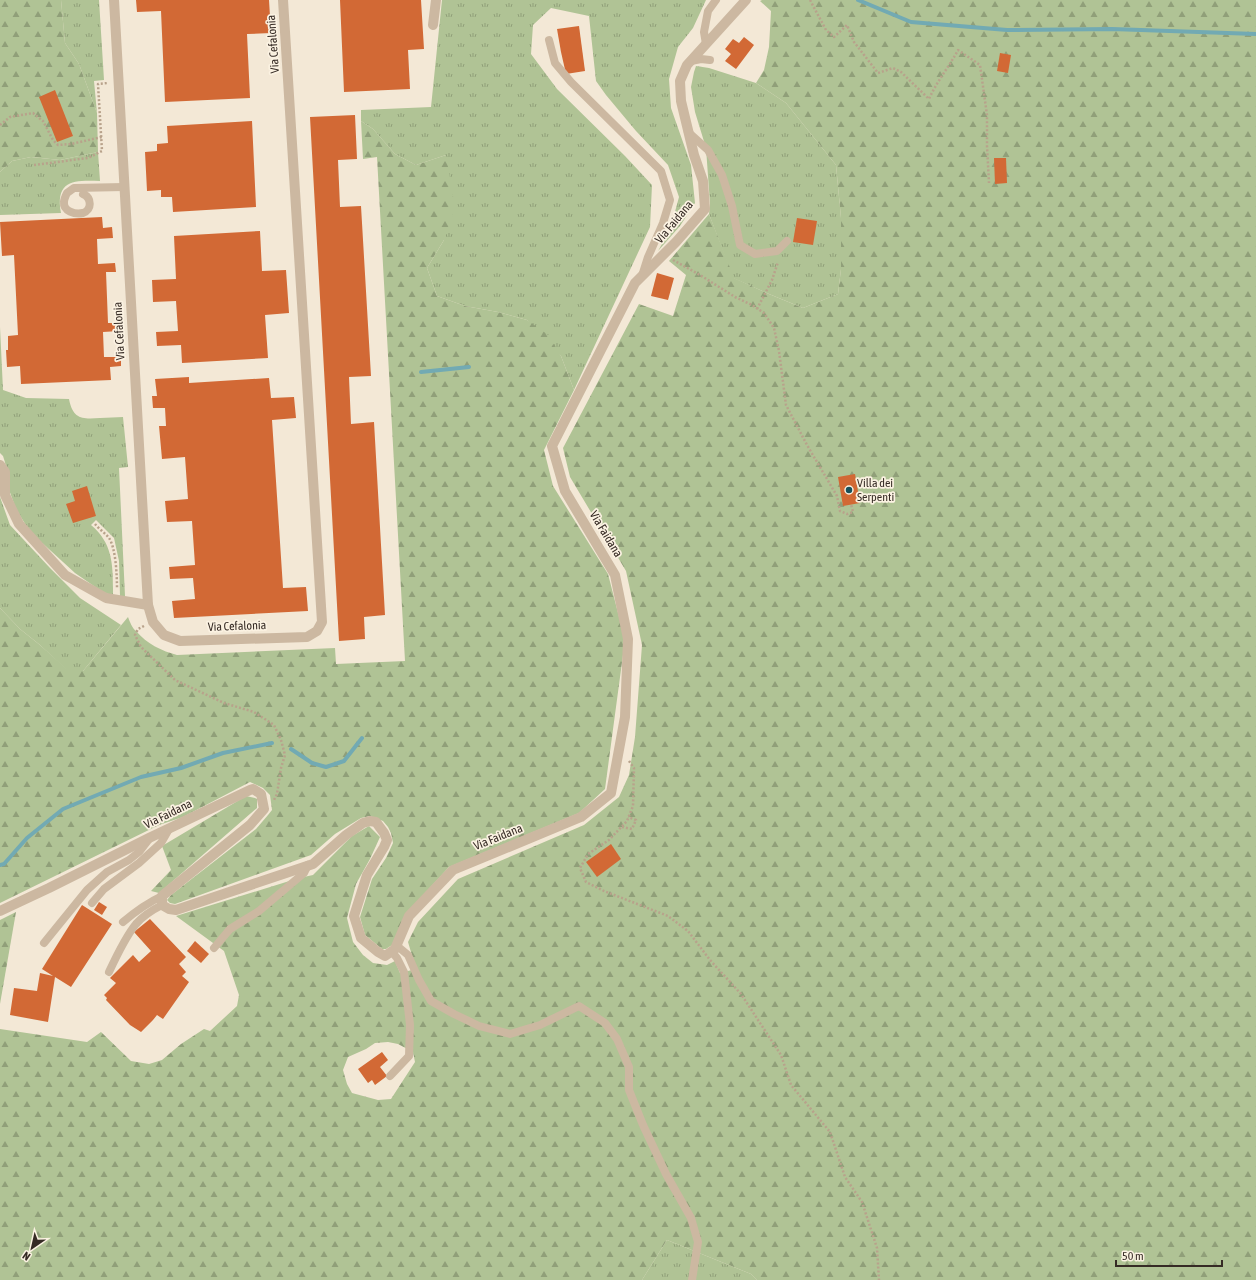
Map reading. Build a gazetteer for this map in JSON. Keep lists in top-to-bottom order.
{
  "streets": {
    "street": ["Via Cefalonia", "Via Faidana"]
  },
  "places": ["Villa dei Serpenti"],
  "scale_bar": "50 m",
  "north": "bottom left"
}
